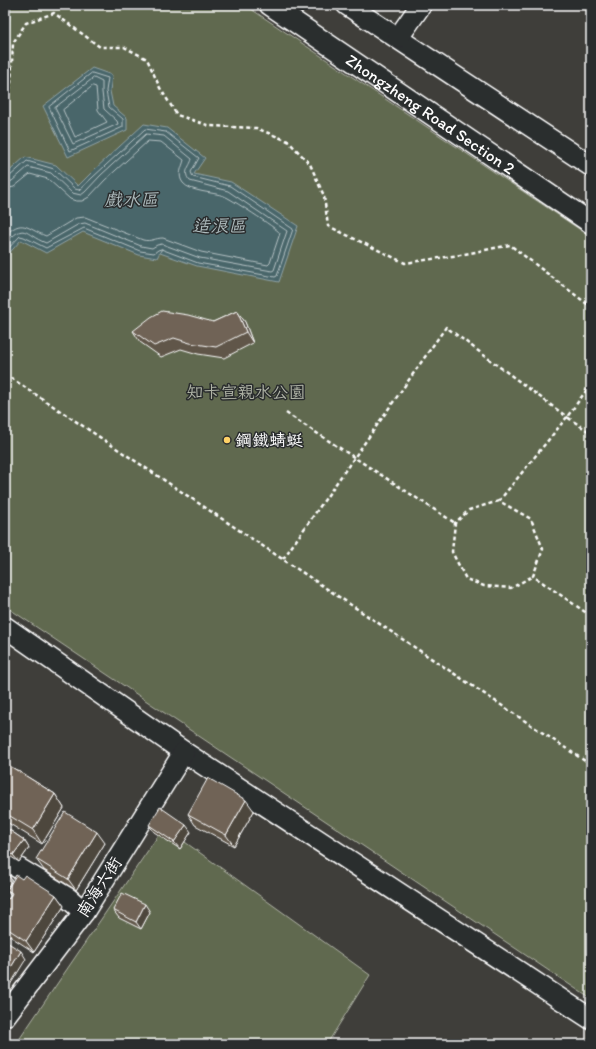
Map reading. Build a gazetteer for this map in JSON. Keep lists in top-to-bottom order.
{
  "streets": {
    "street": ["Zhongzheng Road Section 2", "南海六街"]
  },
  "water": ["戲水區", "造浪區"],
  "parks": ["知卡宣親水公園"],
  "places": ["鋼鐵蜻蜓"]
}
